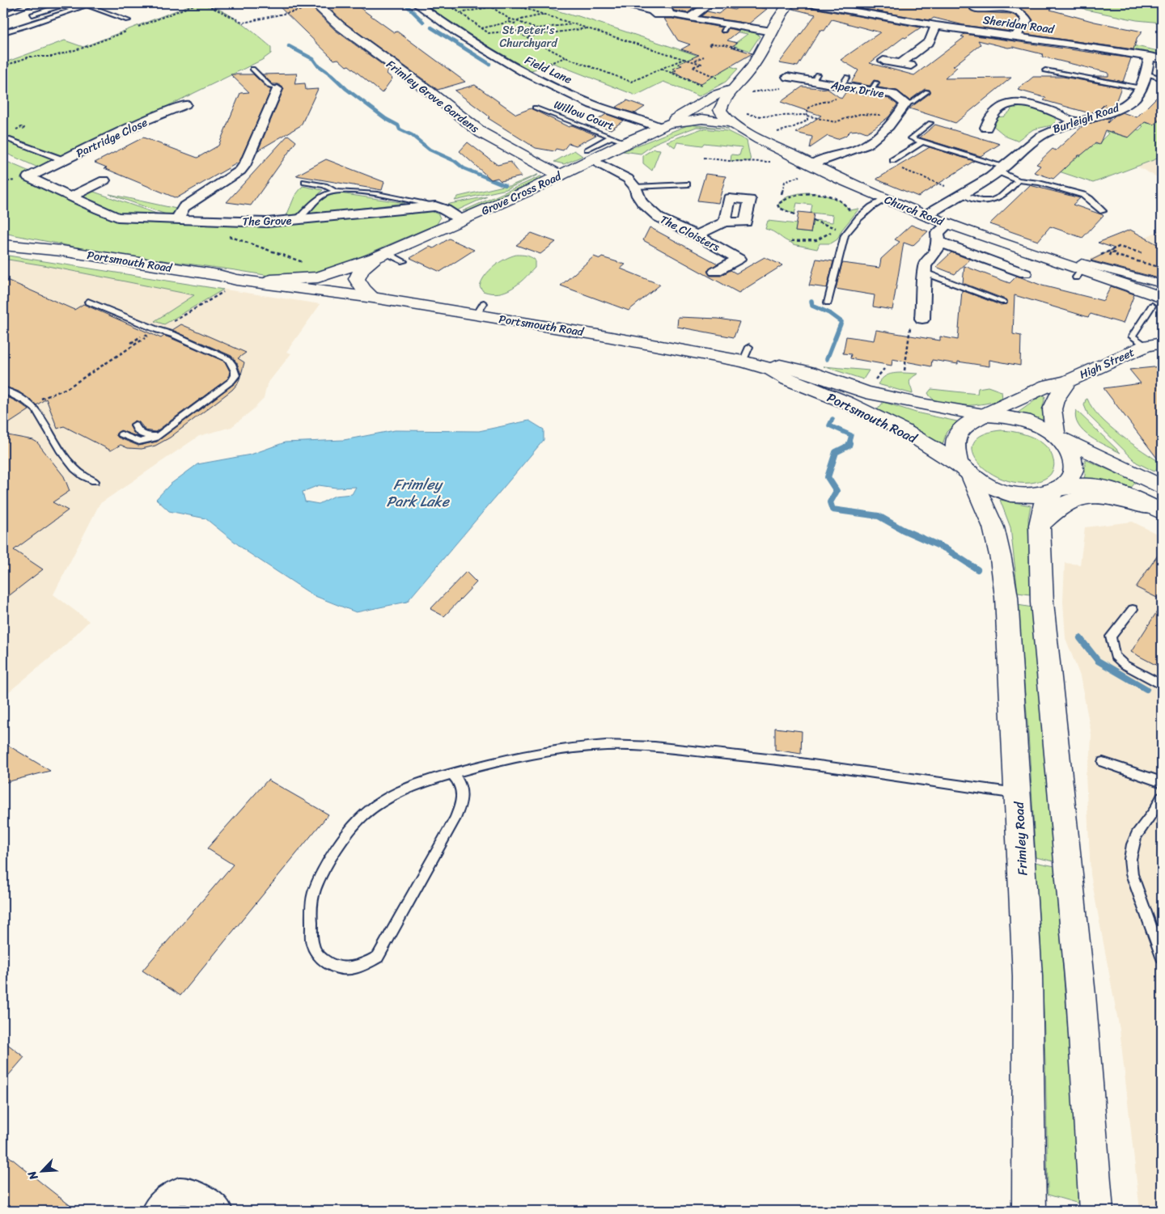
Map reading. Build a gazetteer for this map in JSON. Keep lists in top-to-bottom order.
{
  "streets": {
    "main road": [
      "Frimley Grove Gardens",
      "Grove Cross Road",
      "Church Road",
      "Portsmouth Road",
      "High Street",
      "Frimley Road"
    ],
    "street": [
      "Sheridan Road",
      "Field Lane",
      "Apex Drive",
      "Burleigh Road",
      "Partridge Close",
      "The Grove",
      "The Cloisters"
    ],
    "lane": ["Willow Court"]
  },
  "crossings": [
    ["Sheridan Road", "Burleigh Road"],
    ["Field Lane", "Grove Cross Road"],
    ["Frimley Grove Gardens", "Grove Cross Road"],
    ["Willow Court", "Grove Cross Road"],
    ["Partridge Close", "The Grove"],
    ["Grove Cross Road", "Church Road"],
    ["Grove Cross Road", "The Grove"],
    ["Grove Cross Road", "The Cloisters"],
    ["Grove Cross Road", "Portsmouth Road"],
    ["Portsmouth Road", "High Street"],
    ["Portsmouth Road", "Frimley Road"],
    ["High Street", "Frimley Road"]
  ],
  "water": ["Frimley Park Lake"],
  "parks": ["St Peter's Churchyard"],
  "north": "bottom left"
}
